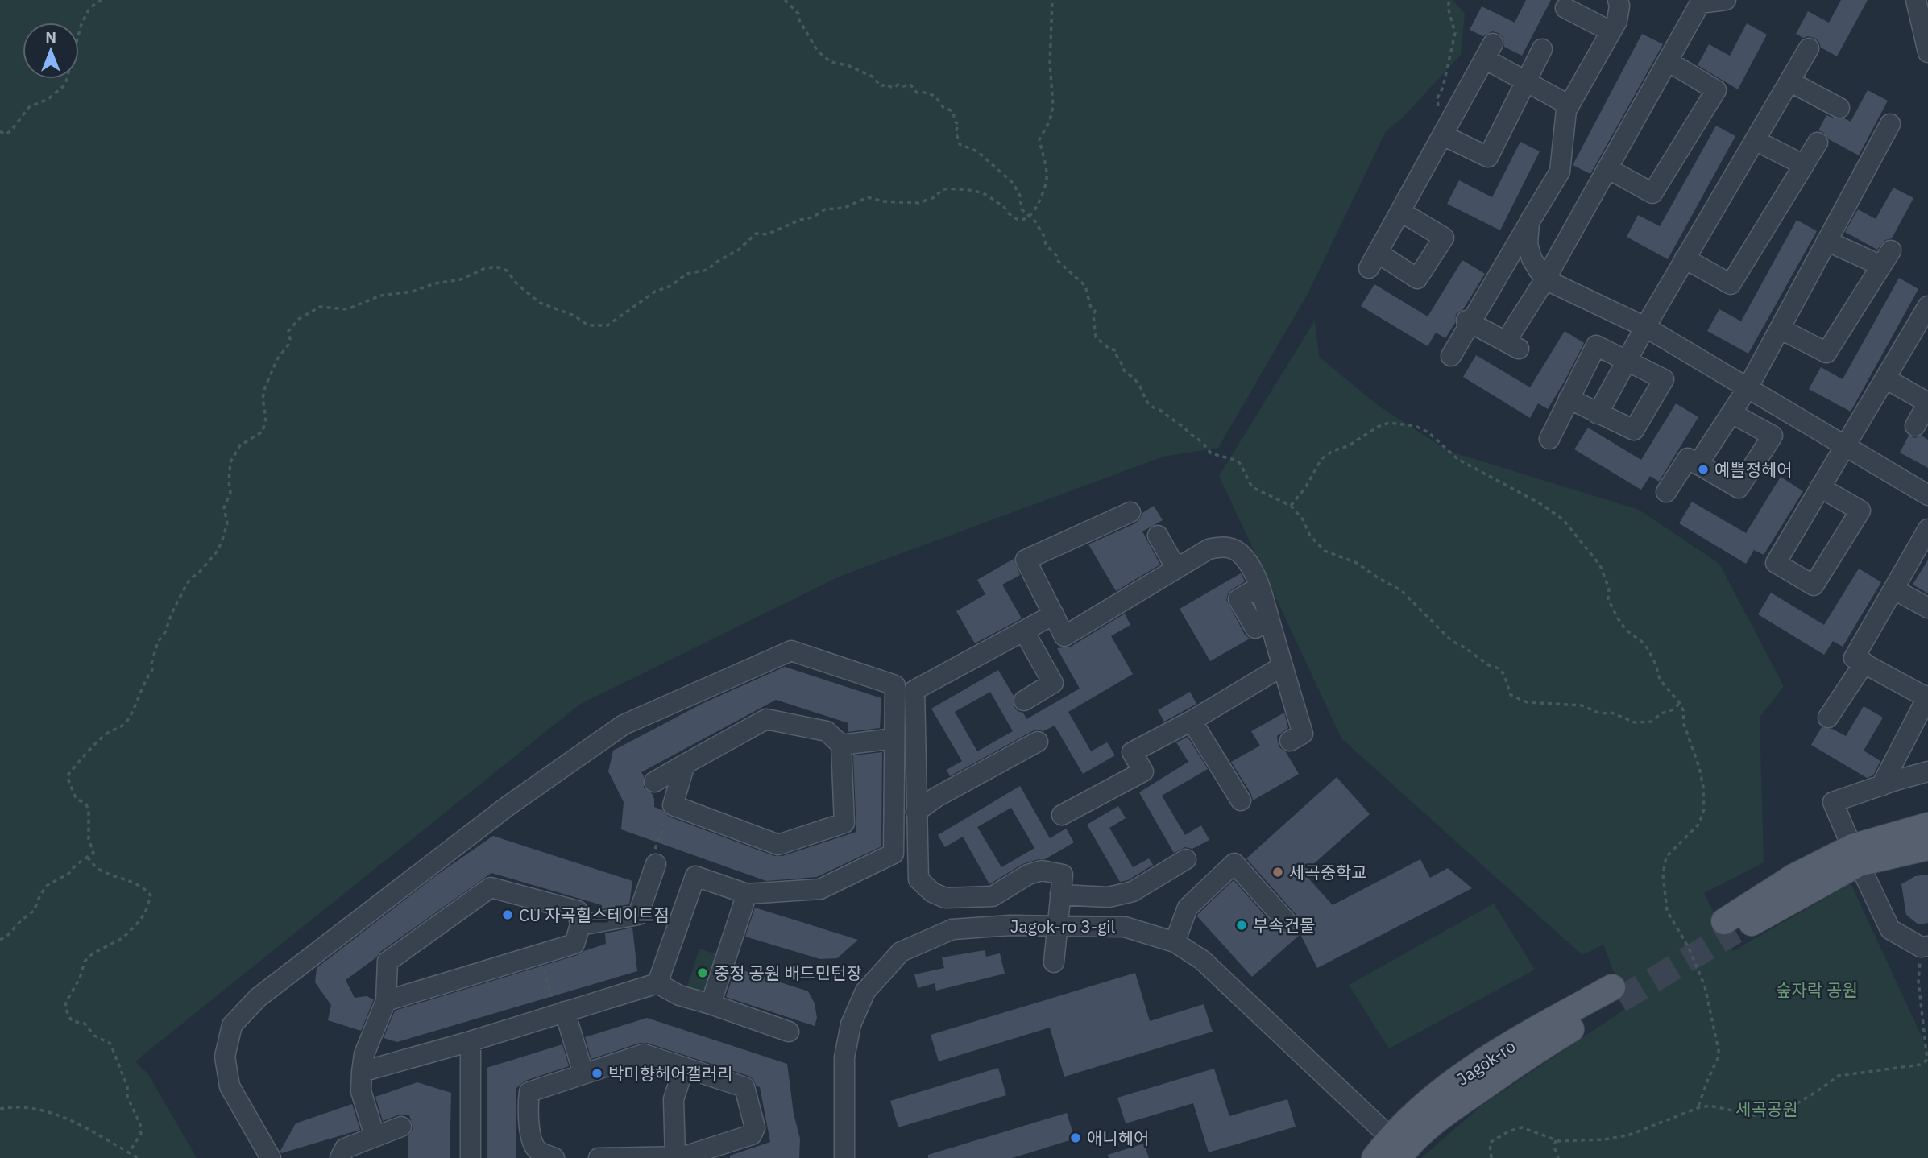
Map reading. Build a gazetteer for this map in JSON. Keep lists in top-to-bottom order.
{
  "streets": {
    "main road": ["Jagok-ro"],
    "street": ["Jagok-ro 3-gil"]
  },
  "crossings": [
    ["Jagok-ro 3-gil", "Jagok-ro"]
  ],
  "parks": ["숲자락 공원", "세곡공원"],
  "places": [
    "예쁠정헤어",
    "세곡중학교",
    "CU 자곡힐스테이트점",
    "부속건물",
    "중정 공원 배드민턴장",
    "박미향헤어갤러리",
    "애니헤어"
  ],
  "north": "top"
}
